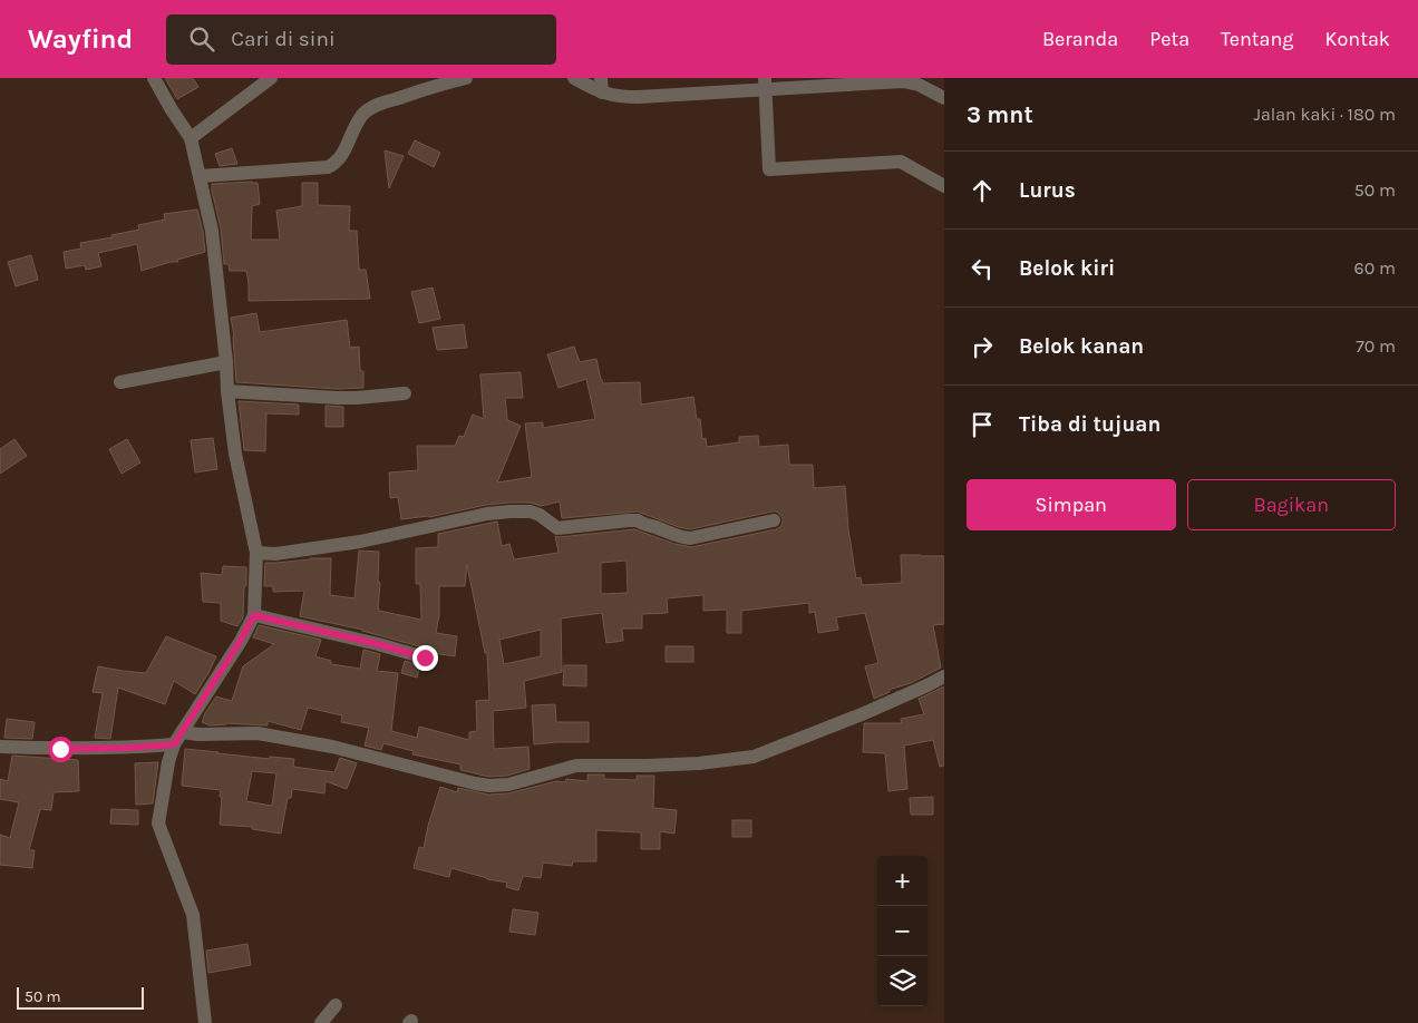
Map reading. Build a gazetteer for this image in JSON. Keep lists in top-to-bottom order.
{
  "scale_bar": "50 m",
  "page": {
    "header": "Wayfind",
    "search": "Cari di sini",
    "nav": [
      "Beranda",
      "Peta",
      "Tentang",
      "Kontak"
    ],
    "heading": ["3 mnt", "Jalan kaki · 180 m"],
    "list": [
      ["Lurus", "50 m"],
      ["Belok kiri", "60 m"],
      ["Belok kanan", "70 m"],
      "Tiba di tujuan"
    ],
    "buttons": ["Simpan", "Bagikan"],
    "map_buttons": ["+", "−"],
    "scale": "50 m"
  }
}
